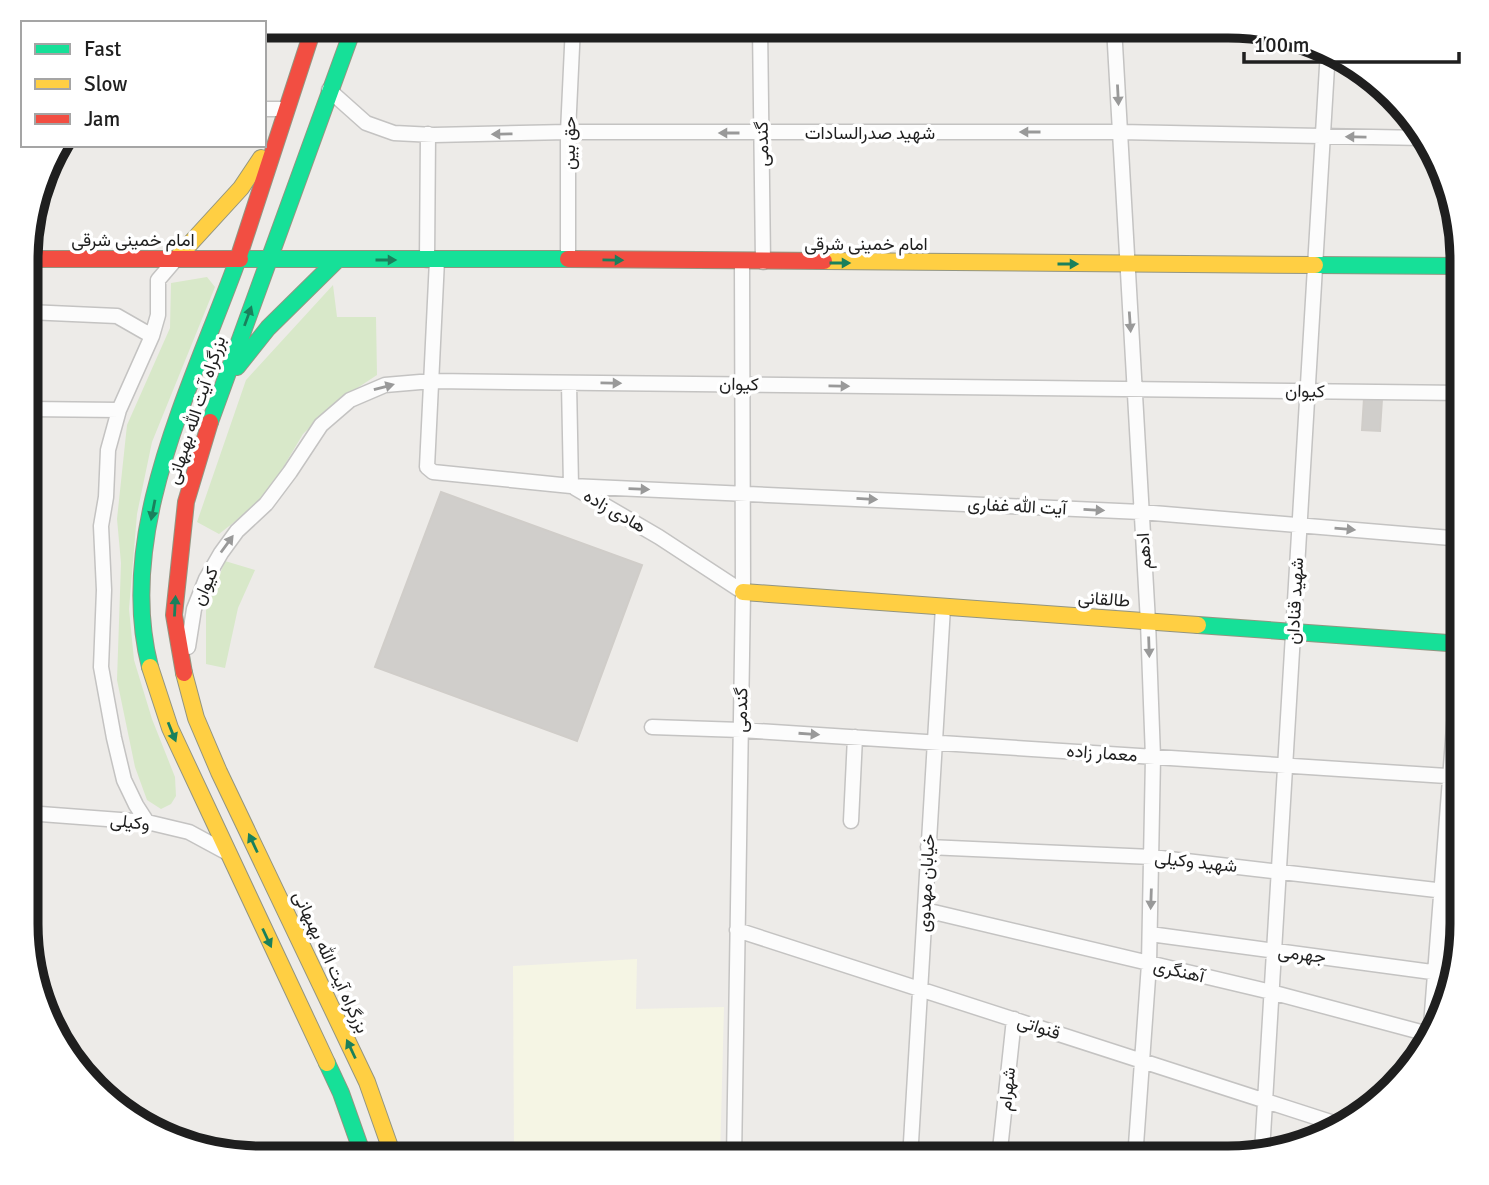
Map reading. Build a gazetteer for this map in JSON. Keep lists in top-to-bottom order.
{
  "streets": {
    "main road": ["امام خمینی شرقی", "بزرگراه آیت الله بهبهانی", "طالقانی"],
    "street": [
      "شهید صدرالسادات",
      "حق بین",
      "گندمی",
      "کیوان",
      "آیت الله غفاری",
      "هادی زاده",
      "ادهم",
      "شهید قنادان",
      "معمار زاده",
      "وکیلی",
      "شهید وکیلی",
      "خیابان مهدوی",
      "جهرمی",
      "آهنگری",
      "قنواتی",
      "شهرام"
    ]
  },
  "crossings": [
    ["شهید صدرالسادات", "حق بین"],
    ["شهید صدرالسادات", "گندمی"],
    ["شهید صدرالسادات", "بزرگراه آیت الله بهبهانی"],
    ["شهید صدرالسادات", "ادهم"],
    ["شهید صدرالسادات", "شهید قنادان"],
    ["حق بین", "امام خمینی شرقی"],
    ["گندمی", "امام خمینی شرقی"],
    ["گندمی", "کیوان"],
    ["گندمی", "آیت الله غفاری"],
    ["گندمی", "هادی زاده"],
    ["گندمی", "طالقانی"],
    ["گندمی", "معمار زاده"],
    ["گندمی", "قنواتی"],
    ["امام خمینی شرقی", "بزرگراه آیت الله بهبهانی"],
    ["امام خمینی شرقی", "ادهم"],
    ["امام خمینی شرقی", "شهید قنادان"],
    ["کیوان", "بزرگراه آیت الله بهبهانی"],
    ["کیوان", "هادی زاده"],
    ["کیوان", "ادهم"],
    ["کیوان", "شهید قنادان"],
    ["بزرگراه آیت الله بهبهانی", "وکیلی"],
    ["آیت الله غفاری", "هادی زاده"],
    ["آیت الله غفاری", "ادهم"],
    ["آیت الله غفاری", "شهید قنادان"],
    ["هادی زاده", "طالقانی"],
    ["ادهم", "طالقانی"],
    ["ادهم", "معمار زاده"],
    ["ادهم", "شهید وکیلی"],
    ["ادهم", "جهرمی"],
    ["ادهم", "آهنگری"],
    ["ادهم", "قنواتی"],
    ["طالقانی", "شهید قنادان"],
    ["طالقانی", "خیابان مهدوی"],
    ["شهید قنادان", "معمار زاده"],
    ["شهید قنادان", "شهید وکیلی"],
    ["شهید قنادان", "جهرمی"],
    ["شهید قنادان", "آهنگری"],
    ["شهید قنادان", "قنواتی"],
    ["معمار زاده", "خیابان مهدوی"],
    ["شهید وکیلی", "خیابان مهدوی"],
    ["خیابان مهدوی", "آهنگری"],
    ["خیابان مهدوی", "قنواتی"],
    ["قنواتی", "شهرام"]
  ],
  "one_way": [
    "شهید صدرالسادات",
    "امام خمینی شرقی",
    "کیوان",
    "آیت الله غفاری",
    "ادهم"
  ],
  "legend": ["Fast", "Slow", "Jam"],
  "scale_bar": "100 m"
}
